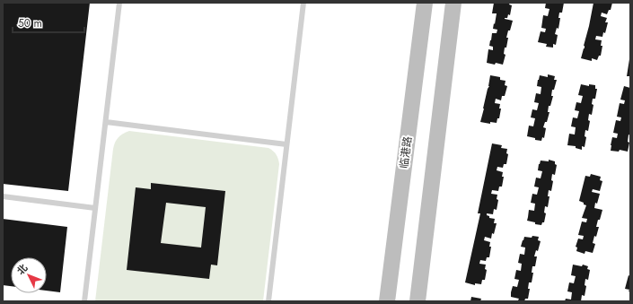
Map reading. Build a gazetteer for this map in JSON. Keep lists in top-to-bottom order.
{
  "streets": {
    "main road": ["临港路"]
  },
  "scale_bar": "50 m",
  "north": "top left"
}
